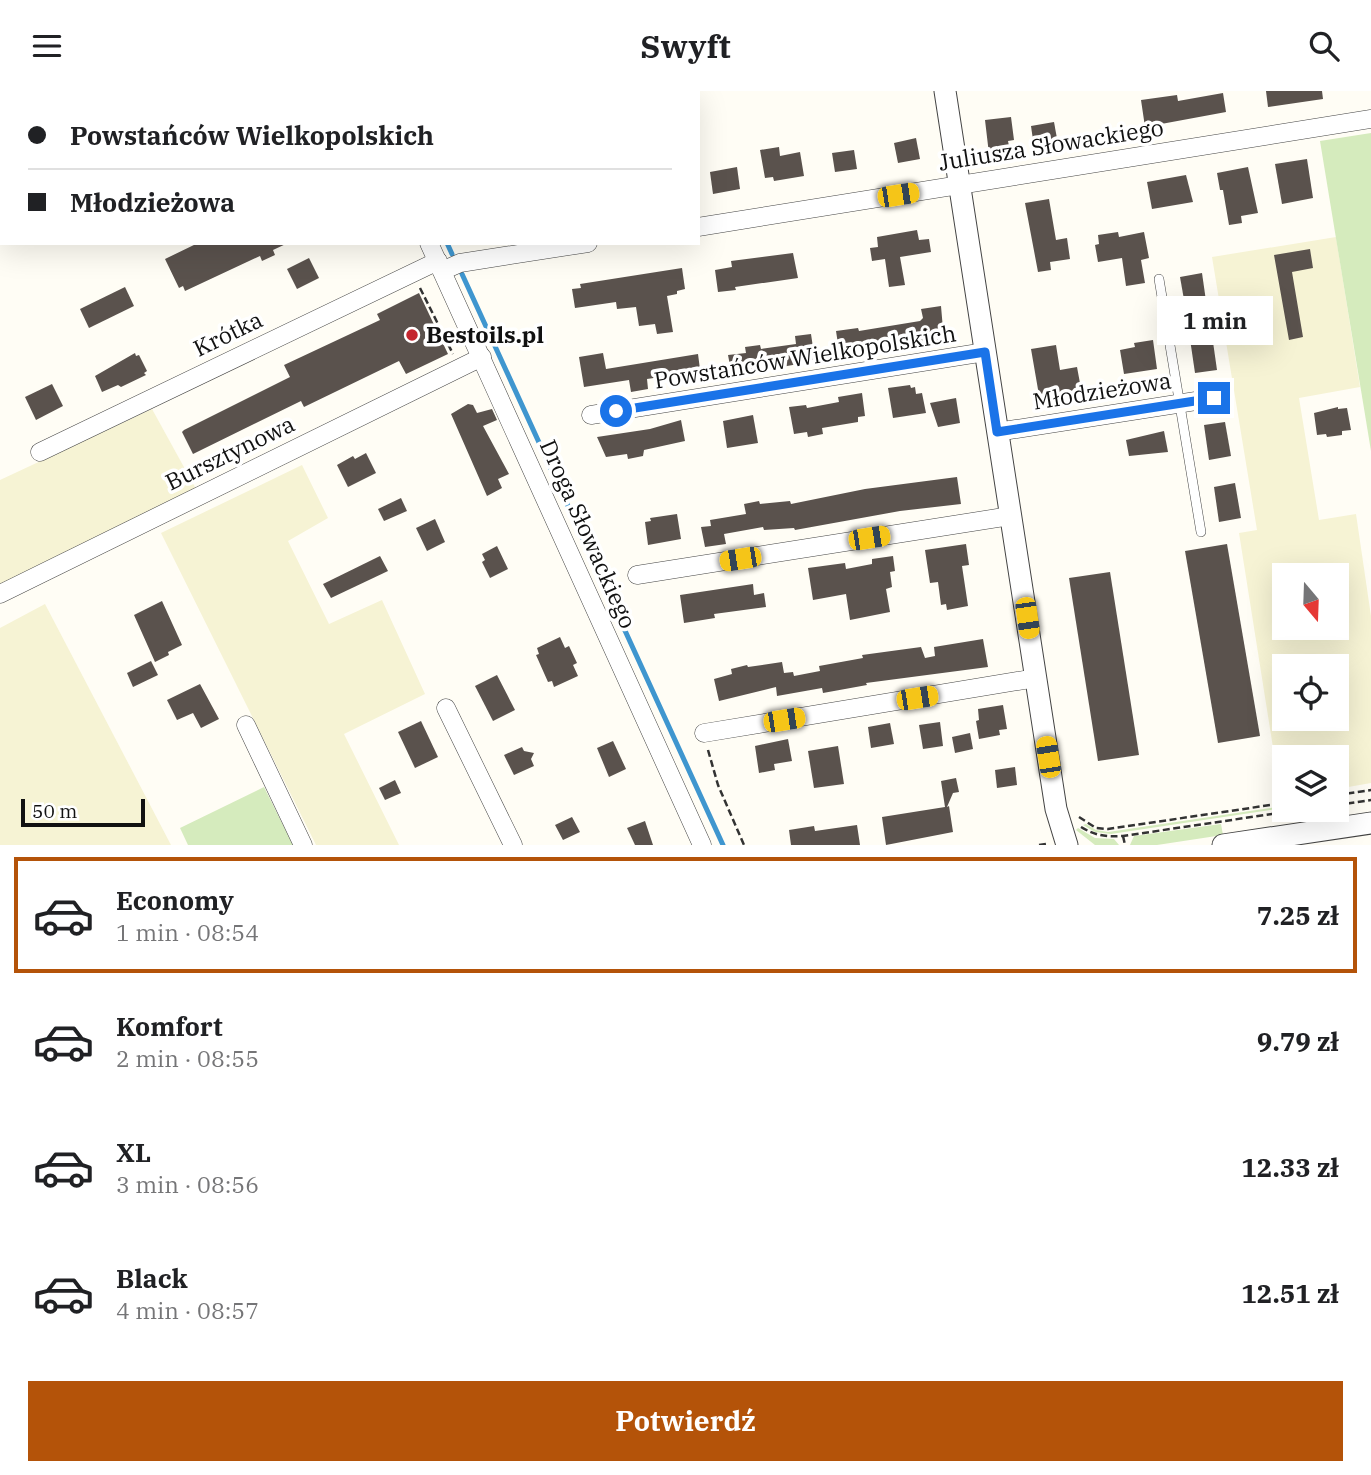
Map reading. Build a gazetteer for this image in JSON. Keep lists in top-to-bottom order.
{
  "streets": {
    "street": [
      "Juliusza Słowackiego",
      "Krótka",
      "Powstańców Wielkopolskich",
      "Młodzieżowa",
      "Bursztynowa",
      "Droga Słowackiego"
    ]
  },
  "crossings": [
    ["Krótka", "Droga Słowackiego"],
    ["Bursztynowa", "Droga Słowackiego"]
  ],
  "places": ["Bestoils.pl"],
  "scale_bar": "50 m",
  "north": "bottom",
  "page": {
    "header": "Swyft",
    "banner": ["Powstańców Wielkopolskich", "Młodzieżowa"],
    "bubble": "1 min",
    "scale": "50 m",
    "list": [
      {
        "name": "Economy",
        "note": "1 min · 08:54",
        "value": "7.25 zł"
      },
      {
        "name": "Komfort",
        "note": "2 min · 08:55",
        "value": "9.79 zł"
      },
      {
        "name": "XL",
        "note": "3 min · 08:56",
        "value": "12.33 zł"
      },
      {
        "name": "Black",
        "note": "4 min · 08:57",
        "value": "12.51 zł"
      }
    ],
    "buttons": "Potwierdź"
  }
}
